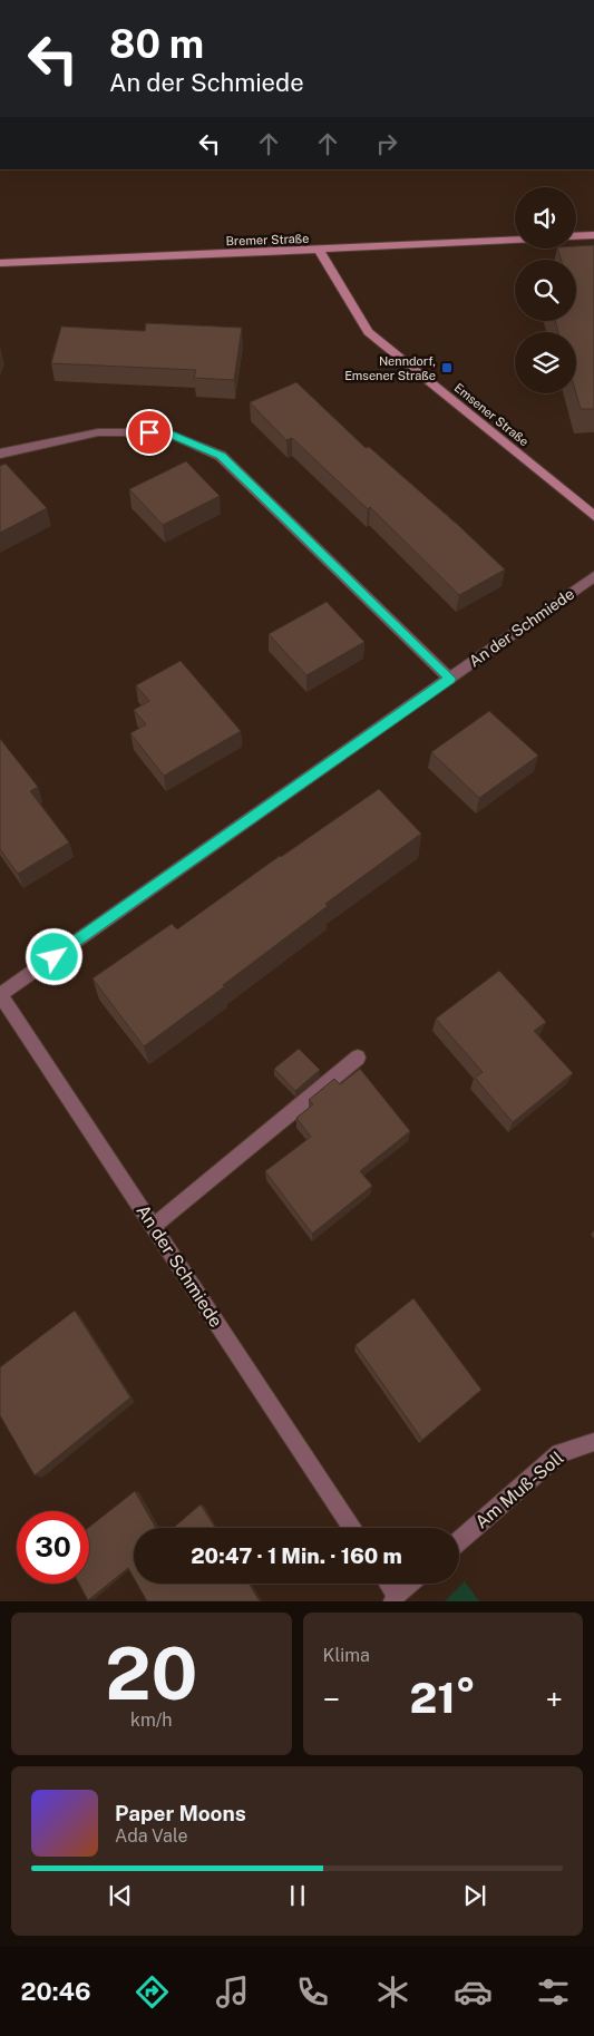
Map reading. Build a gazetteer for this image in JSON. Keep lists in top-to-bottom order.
{
  "streets": {
    "main road": ["Bremer Straße", "Emsener Straße"],
    "street": ["An der Schmiede", "Am Muß-Soll"]
  },
  "crossings": [
    ["Bremer Straße", "Emsener Straße"]
  ],
  "places": {
    "transit": ["Nenndorf, Emsener Straße"]
  },
  "page": {
    "turn": ["80 m", "An der Schmiede"],
    "limit": "30",
    "trip": "20:47 · 1 Min. · 160 m",
    "tile": [
      ["20", "km/h"],
      "Klima"
    ],
    "heat": ["−", "21°", "+"],
    "song": ["Paper Moons", "Ada Vale"],
    "tabs": "20:46"
  }
}
